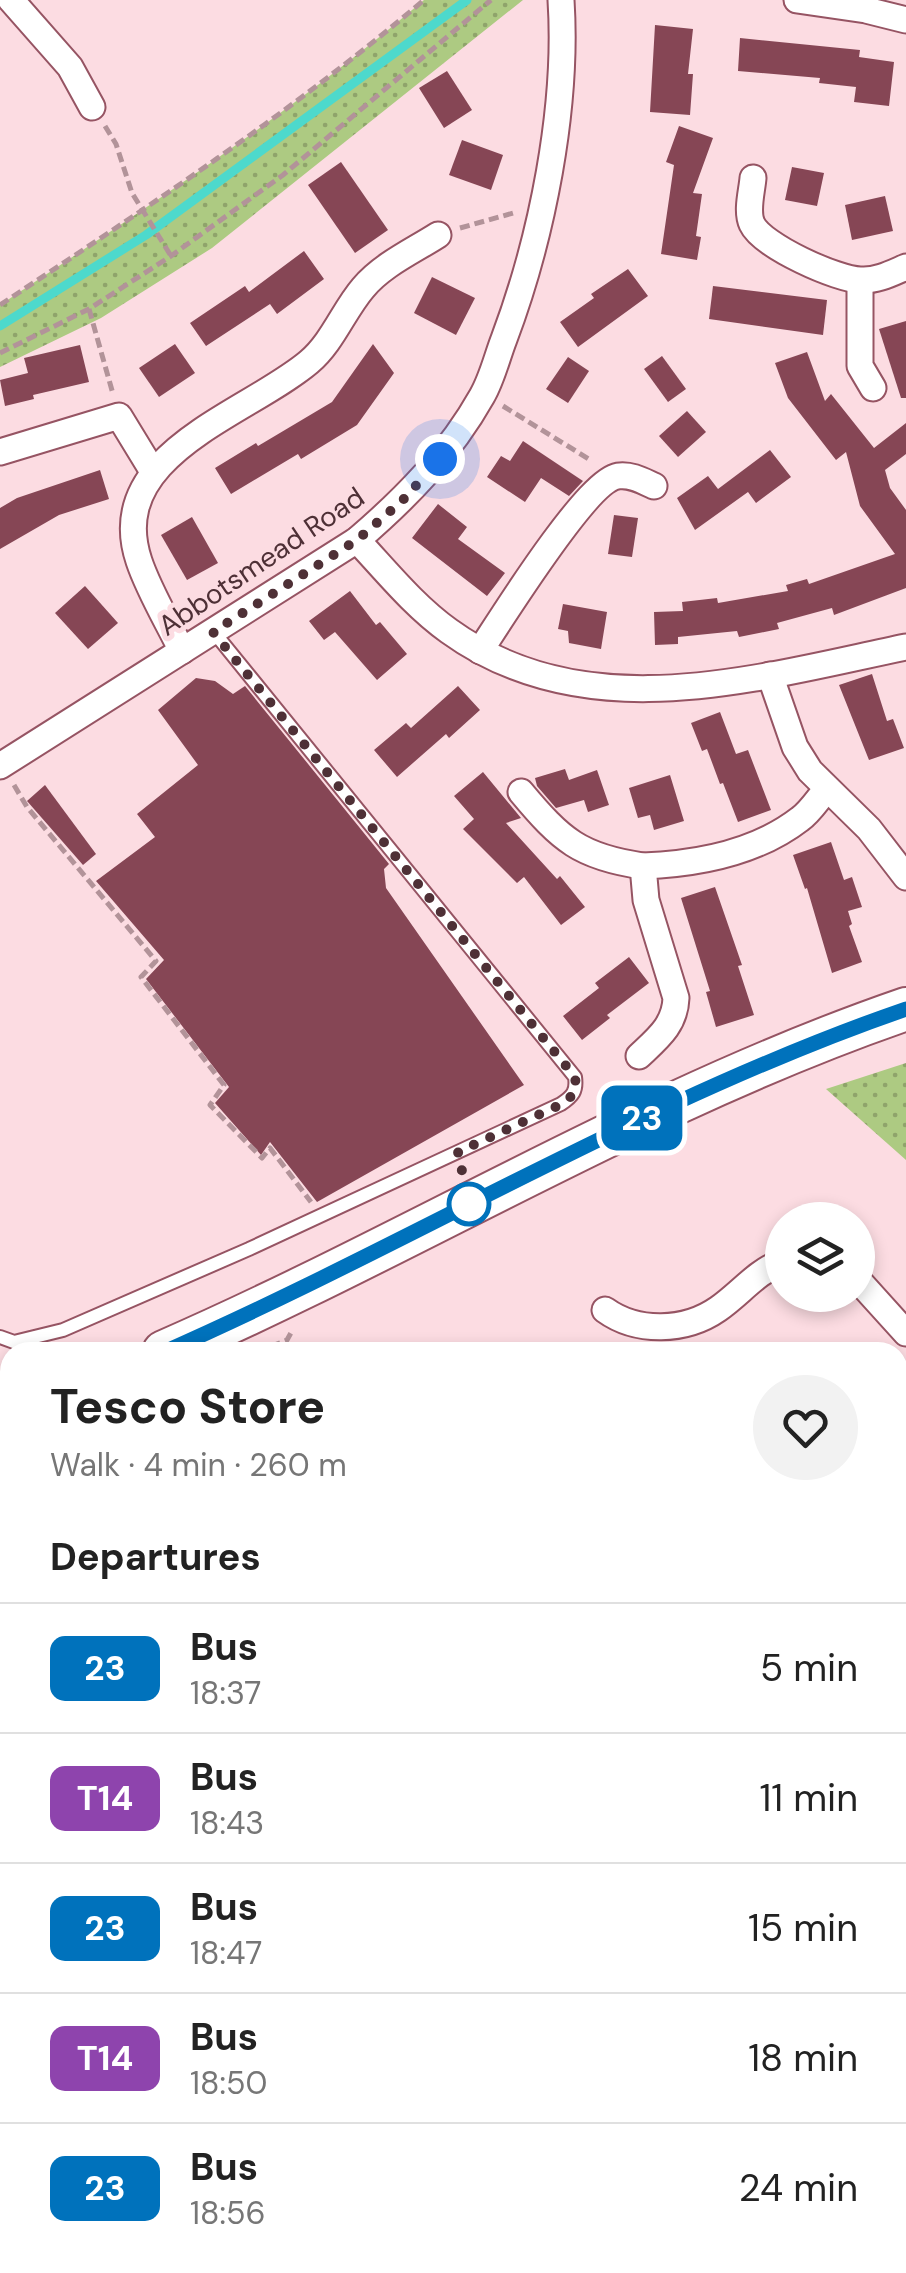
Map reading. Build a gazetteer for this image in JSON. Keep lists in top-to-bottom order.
{
  "streets": {
    "street": ["Abbotsmead Road"]
  },
  "lines": ["bus line 23"],
  "page": {
    "on_map": "23",
    "heading": [
      ["Tesco Store", "Walk · 4 min · 260 m"],
      "Departures"
    ],
    "list": [
      {
        "mark": "23",
        "name": "Bus",
        "note": "18:37",
        "value": "5 min"
      },
      {
        "mark": "T14",
        "name": "Bus",
        "note": "18:43",
        "value": "11 min"
      },
      {
        "mark": "23",
        "name": "Bus",
        "note": "18:47",
        "value": "15 min"
      },
      {
        "mark": "T14",
        "name": "Bus",
        "note": "18:50",
        "value": "18 min"
      },
      {
        "mark": "23",
        "name": "Bus",
        "note": "18:56",
        "value": "24 min"
      }
    ]
  }
}
